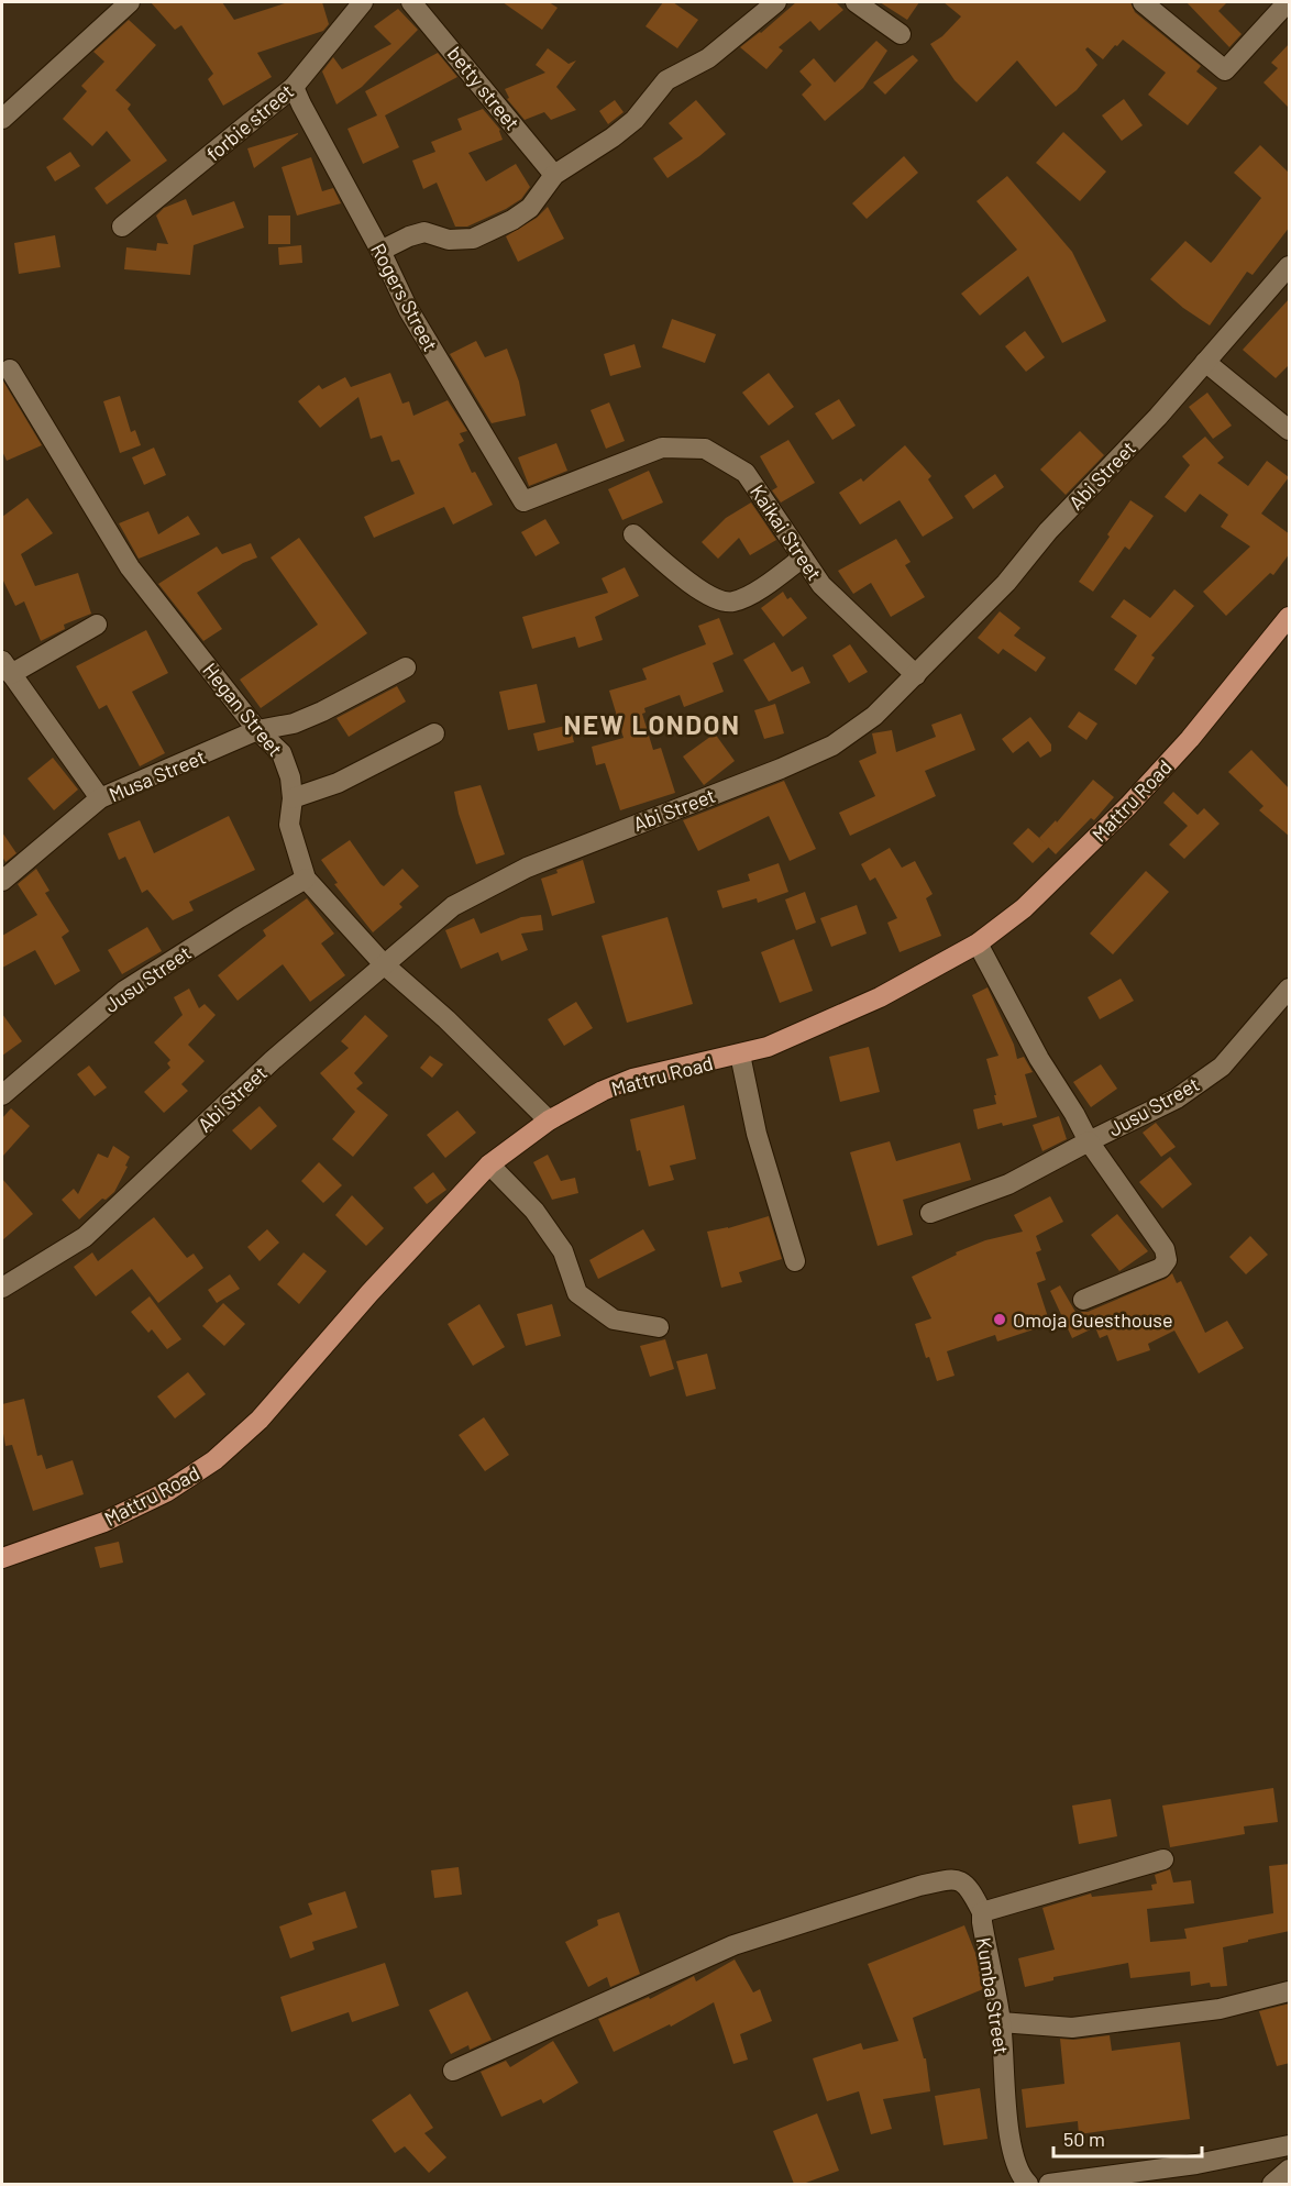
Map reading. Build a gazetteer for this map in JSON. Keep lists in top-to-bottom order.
{
  "streets": {
    "main road": ["Mattru Road"],
    "street": [
      "betty street",
      "forbie street",
      "Rogers Street",
      "Abi Street",
      "Kaikai Street",
      "Hegan Street",
      "Musa Street",
      "Jusu Street",
      "Kumba Street"
    ]
  },
  "crossings": [
    ["forbie street", "Rogers Street"],
    ["Rogers Street", "Kaikai Street"],
    ["Abi Street", "Kaikai Street"],
    ["Abi Street", "Hegan Street"],
    ["Hegan Street", "Musa Street"],
    ["Hegan Street", "Mattru Road"],
    ["Hegan Street", "Jusu Street"],
    ["Mattru Road", "Jusu Street"]
  ],
  "districts": ["NEW LONDON"],
  "places": ["Omoja Guesthouse"],
  "scale_bar": "50 m"
}
